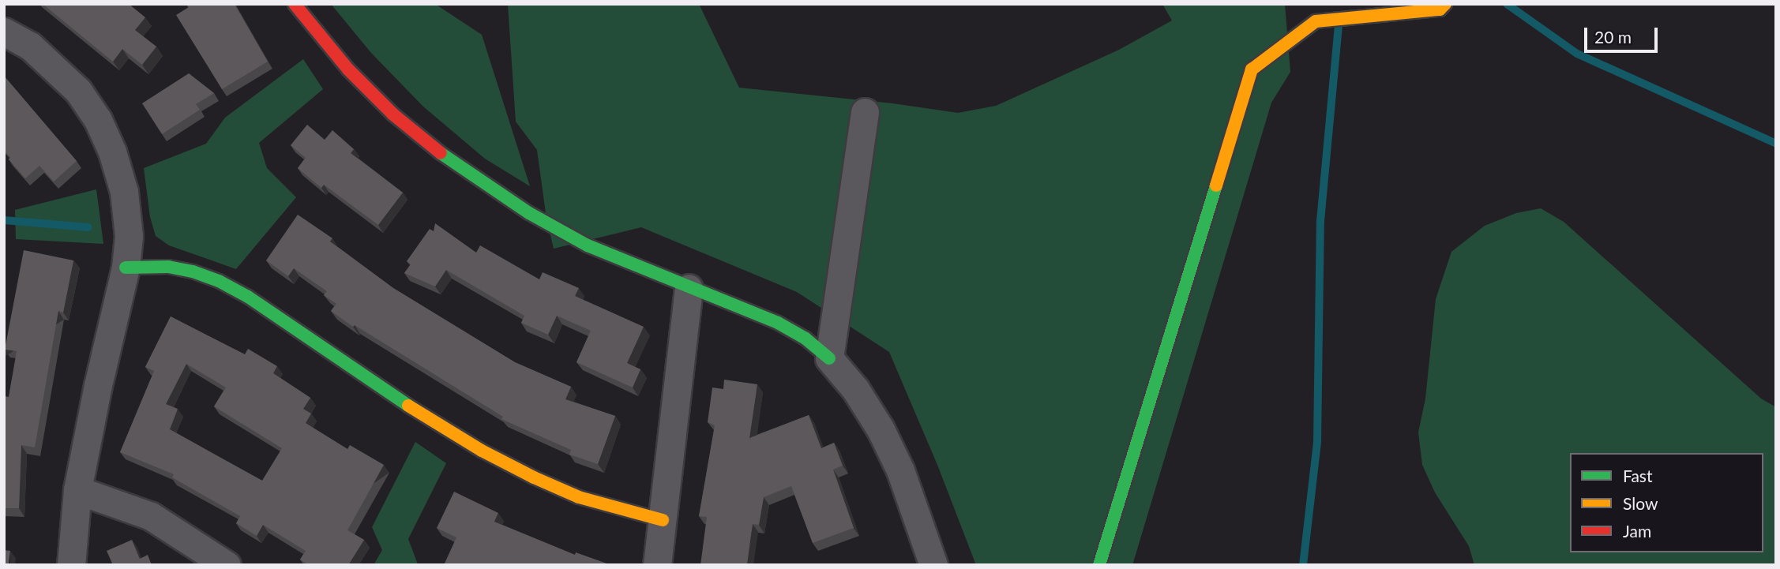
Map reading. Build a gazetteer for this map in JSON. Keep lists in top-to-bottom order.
{
  "legend": ["Fast", "Slow", "Jam"],
  "scale_bar": "20 m"
}
